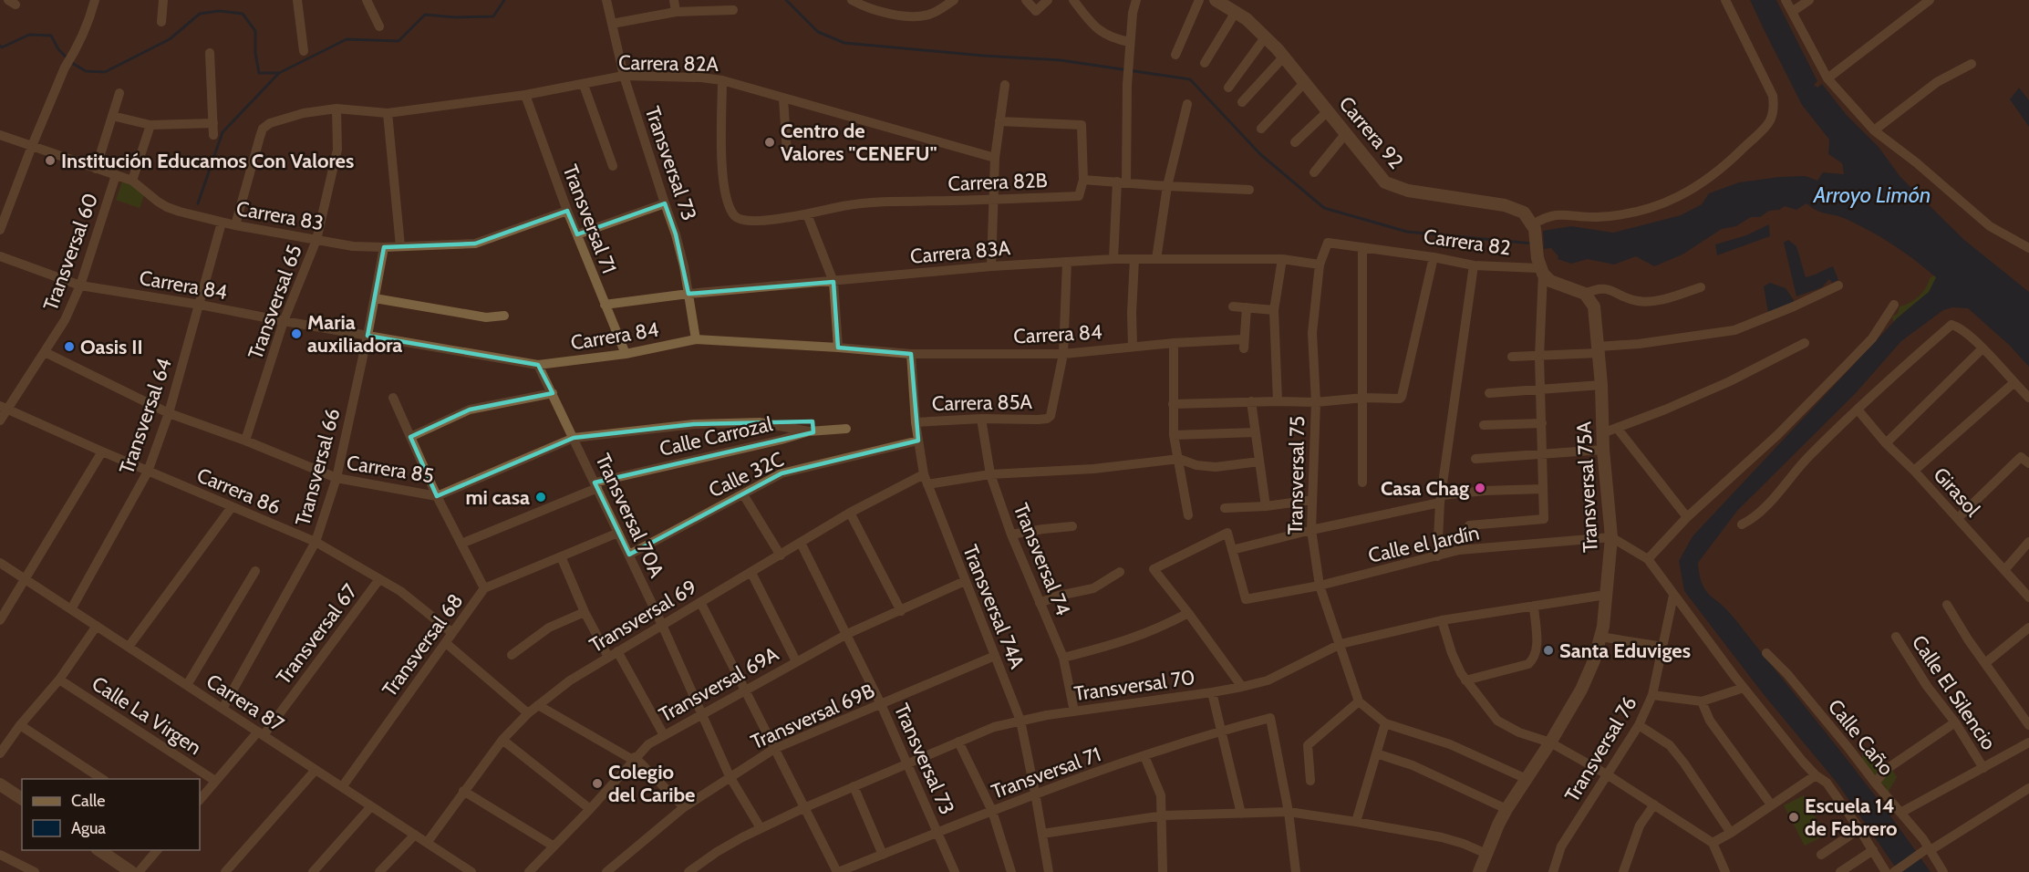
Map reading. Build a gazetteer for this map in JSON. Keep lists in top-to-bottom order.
{
  "streets": {
    "street": [
      "Carrera 82A",
      "Carrera 92",
      "Transversal 73",
      "Carrera 82B",
      "Carrera 83",
      "Transversal 71",
      "Carrera 82",
      "Transversal 60",
      "Carrera 83A",
      "Carrera 84",
      "Transversal 65",
      "Carrera 85A",
      "Transversal 64",
      "Calle Carrozal",
      "Transversal 66",
      "Carrera 85",
      "Calle 32C",
      "Transversal 75",
      "Transversal 75A",
      "Carrera 86",
      "Girasol",
      "Transversal 70A",
      "Calle el Jardín",
      "Transversal 74",
      "Transversal 74A",
      "Transversal 69",
      "Transversal 67",
      "Transversal 68",
      "Transversal 69A",
      "Transversal 70",
      "Calle El Silencio",
      "Carrera 87",
      "Calle La Virgen",
      "Transversal 69B",
      "Calle Caño",
      "Transversal 76"
    ]
  },
  "crossings": [
    ["Carrera 82A", "Transversal 73"],
    ["Carrera 82A", "Carrera 82B"],
    ["Carrera 82A", "Carrera 83"],
    ["Carrera 82A", "Transversal 71"],
    ["Carrera 82A", "Transversal 65"],
    ["Transversal 73", "Transversal 71"],
    ["Transversal 73", "Carrera 83A"],
    ["Transversal 73", "Carrera 84"],
    ["Transversal 73", "Transversal 69"],
    ["Transversal 73", "Transversal 69A"],
    ["Transversal 73", "Transversal 70"],
    ["Transversal 73", "Transversal 69B"],
    ["Carrera 83", "Transversal 71"],
    ["Carrera 83", "Transversal 60"],
    ["Carrera 83", "Transversal 65"],
    ["Carrera 83", "Transversal 64"],
    ["Carrera 83", "Transversal 66"],
    ["Transversal 71", "Carrera 83A"],
    ["Transversal 71", "Carrera 84"],
    ["Transversal 71", "Transversal 74A"],
    ["Carrera 82", "Transversal 75"],
    ["Carrera 82", "Transversal 75A"],
    ["Transversal 60", "Carrera 84"],
    ["Transversal 60", "Carrera 85"],
    ["Transversal 60", "Carrera 86"],
    ["Carrera 83A", "Transversal 75"],
    ["Carrera 84", "Transversal 65"],
    ["Carrera 84", "Carrera 85A"],
    ["Carrera 84", "Transversal 64"],
    ["Carrera 84", "Transversal 66"],
    ["Carrera 84", "Transversal 70A"],
    ["Carrera 84", "Transversal 74A"],
    ["Transversal 65", "Carrera 85"],
    ["Carrera 85A", "Transversal 74"],
    ["Carrera 85A", "Transversal 74A"],
    ["Transversal 64", "Carrera 85"],
    ["Transversal 64", "Carrera 86"],
    ["Transversal 64", "Carrera 87"],
    ["Calle Carrozal", "Carrera 85"],
    ["Calle Carrozal", "Transversal 70A"],
    ["Calle Carrozal", "Transversal 68"],
    ["Transversal 66", "Carrera 85"],
    ["Transversal 66", "Carrera 86"],
    ["Transversal 66", "Carrera 87"],
    ["Carrera 85", "Transversal 70A"],
    ["Carrera 85", "Transversal 68"],
    ["Calle 32C", "Transversal 70A"],
    ["Calle 32C", "Transversal 74A"],
    ["Transversal 75", "Calle el Jardín"],
    ["Transversal 75", "Transversal 70"],
    ["Transversal 75A", "Calle el Jardín"],
    ["Transversal 75A", "Transversal 70"],
    ["Carrera 86", "Transversal 67"],
    ["Carrera 86", "Transversal 68"],
    ["Transversal 70A", "Transversal 69"],
    ["Transversal 70A", "Transversal 69A"],
    ["Transversal 70A", "Transversal 70"],
    ["Transversal 70A", "Transversal 69B"],
    ["Transversal 74", "Transversal 69"],
    ["Transversal 74", "Transversal 70"],
    ["Transversal 74A", "Transversal 69"],
    ["Transversal 74A", "Transversal 69A"],
    ["Transversal 74A", "Transversal 70"],
    ["Transversal 74A", "Transversal 69B"],
    ["Transversal 69", "Carrera 87"],
    ["Transversal 67", "Carrera 87"],
    ["Transversal 67", "Calle La Virgen"],
    ["Transversal 68", "Carrera 87"]
  ],
  "water": ["Arroyo Limón"],
  "places": [
    "Centro de Valores \"CENEFU\"",
    "Institución Educamos Con Valores",
    "Maria auxiliadora",
    "Oasis II",
    "Casa Chag",
    "mi casa",
    "Santa Eduviges",
    "Colegio del Caribe",
    "Escuela 14 de Febrero"
  ],
  "legend": ["Calle", "Agua"]
}
